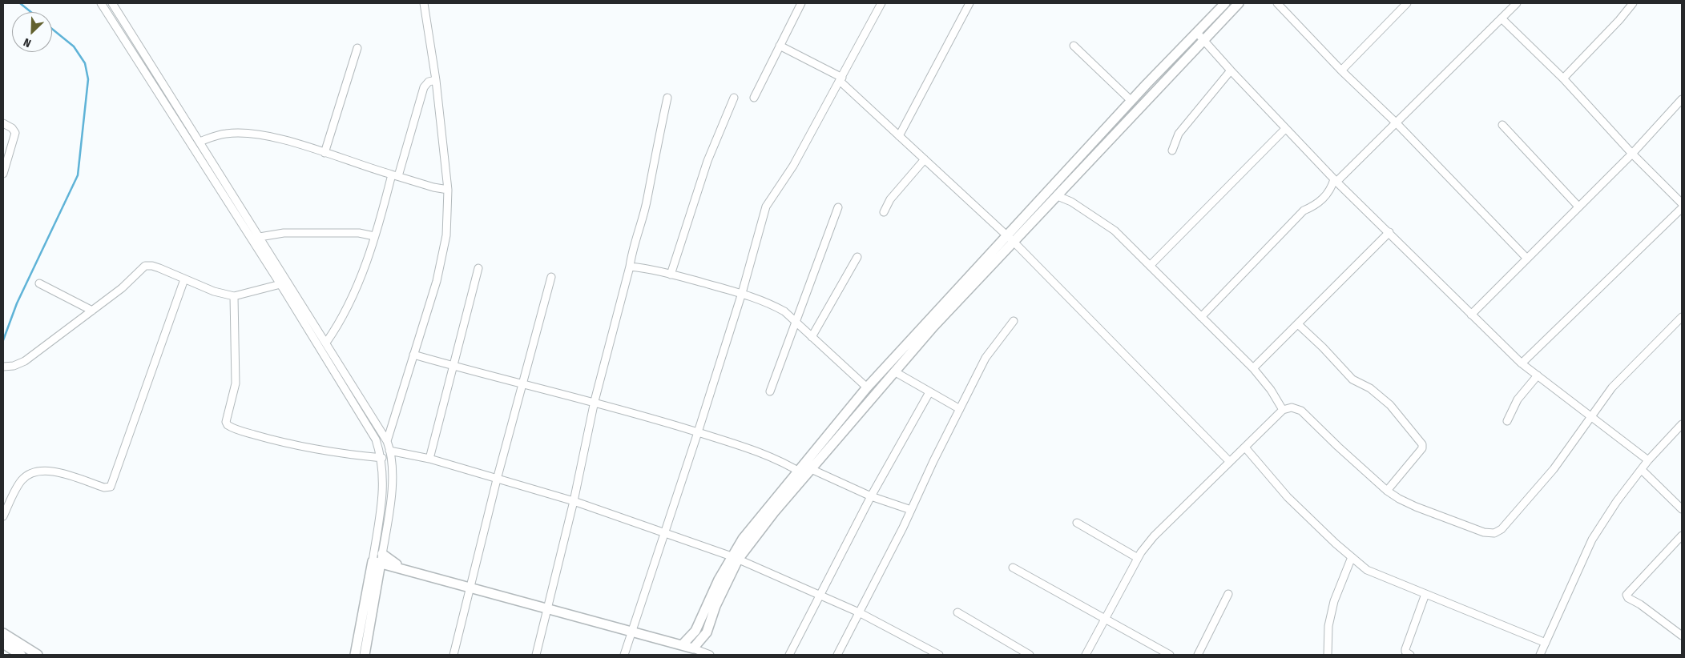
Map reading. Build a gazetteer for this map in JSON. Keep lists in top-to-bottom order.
{
  "north": "bottom left"
}
